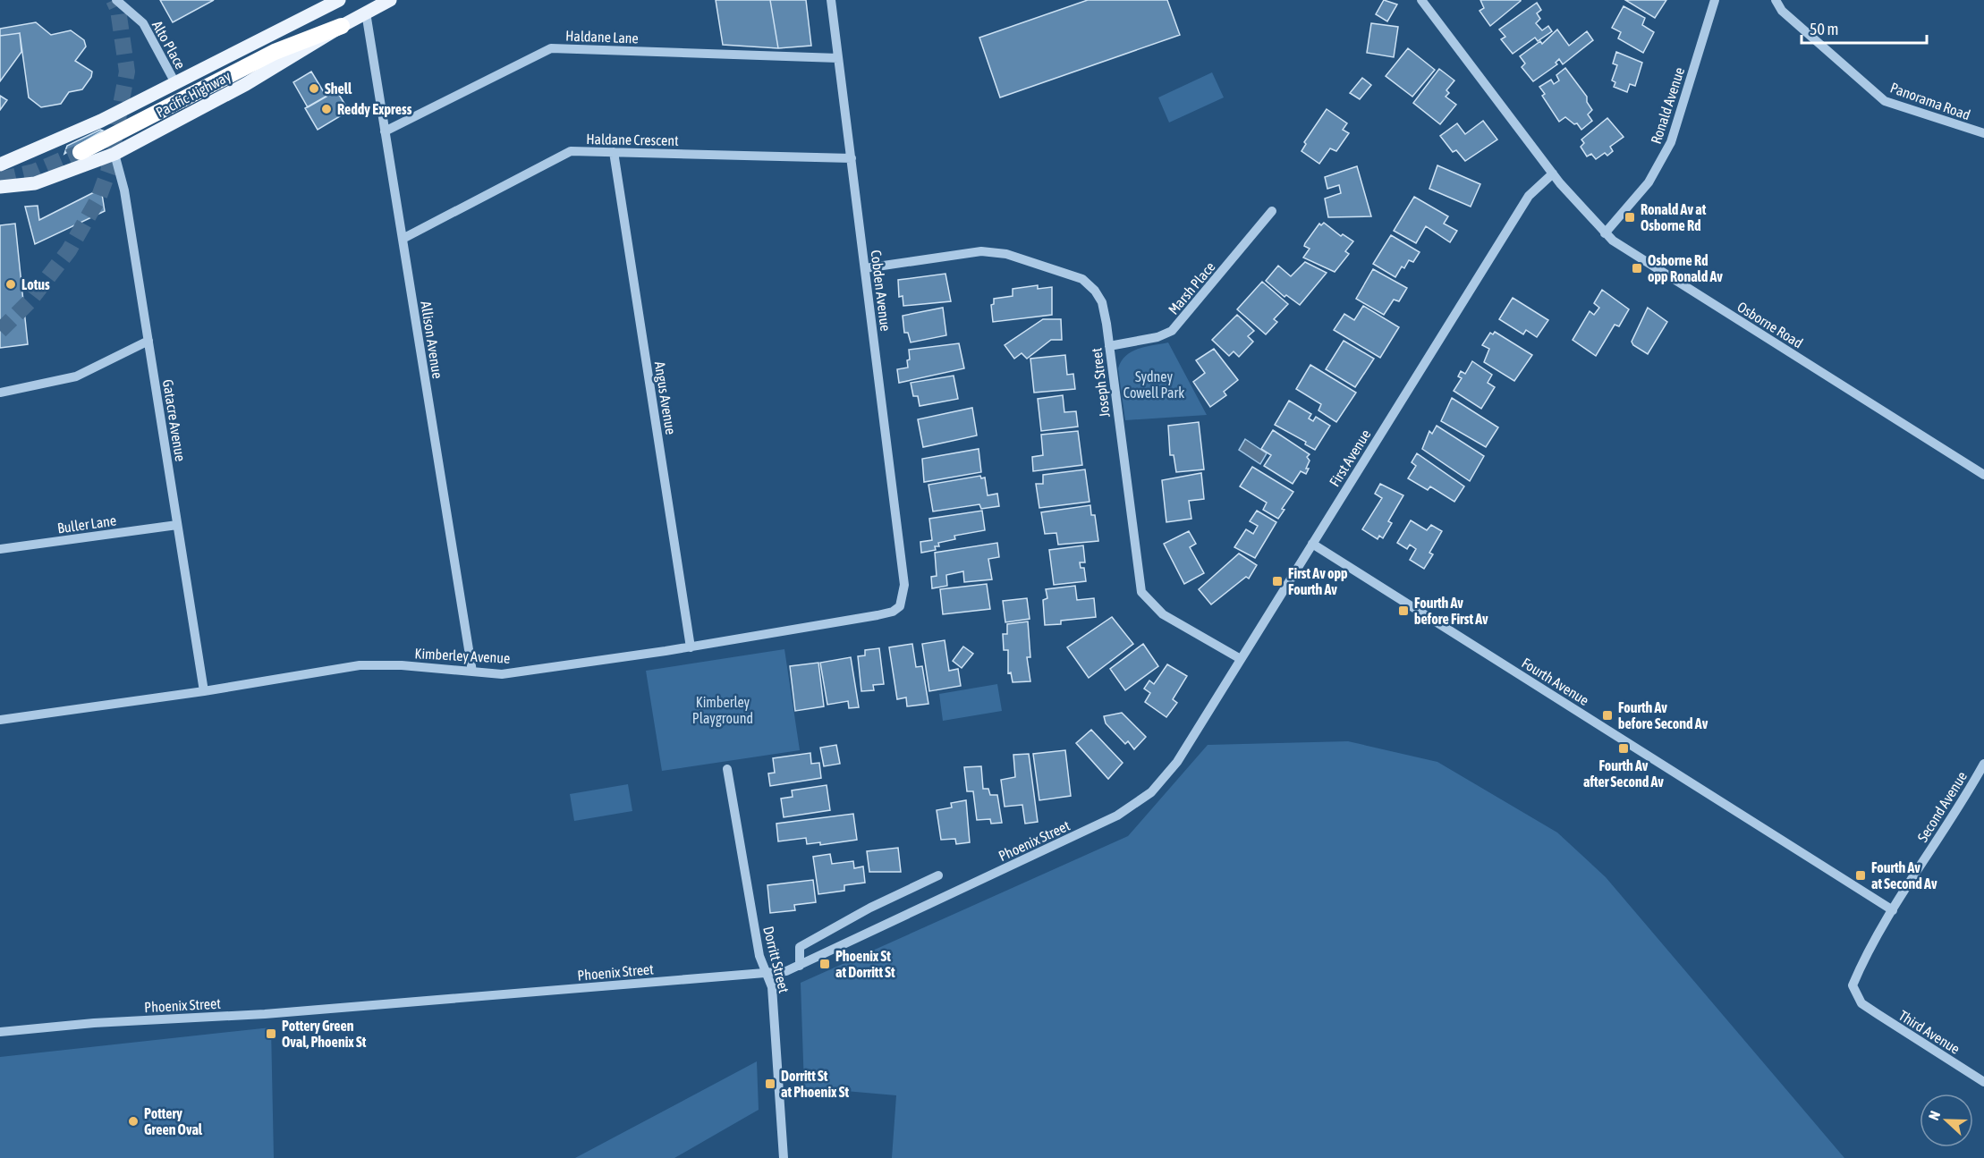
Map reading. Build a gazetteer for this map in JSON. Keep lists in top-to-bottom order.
{
  "streets": {
    "main road": ["Pacific Highway"],
    "street": [
      "Haldane Lane",
      "Alto Place",
      "Panorama Road",
      "Ronald Avenue",
      "Haldane Crescent",
      "Marsh Place",
      "Cobden Avenue",
      "Osborne Road",
      "Allison Avenue",
      "Joseph Street",
      "Angus Avenue",
      "Gatacre Avenue",
      "First Avenue",
      "Buller Lane",
      "Kimberley Avenue",
      "Fourth Avenue",
      "Second Avenue",
      "Phoenix Street",
      "Dorritt Street",
      "Third Avenue"
    ]
  },
  "crossings": [
    ["Haldane Lane", "Cobden Avenue"],
    ["Haldane Lane", "Allison Avenue"],
    ["Alto Place", "Pacific Highway"],
    ["Pacific Highway", "Allison Avenue"],
    ["Pacific Highway", "Gatacre Avenue"],
    ["Ronald Avenue", "Osborne Road"],
    ["Haldane Crescent", "Cobden Avenue"],
    ["Haldane Crescent", "Allison Avenue"],
    ["Haldane Crescent", "Angus Avenue"],
    ["Marsh Place", "Joseph Street"],
    ["Cobden Avenue", "Joseph Street"],
    ["Cobden Avenue", "Kimberley Avenue"],
    ["Osborne Road", "First Avenue"],
    ["Allison Avenue", "Kimberley Avenue"],
    ["Joseph Street", "First Avenue"],
    ["Angus Avenue", "Kimberley Avenue"],
    ["Gatacre Avenue", "Buller Lane"],
    ["Gatacre Avenue", "Kimberley Avenue"],
    ["First Avenue", "Fourth Avenue"],
    ["First Avenue", "Phoenix Street"],
    ["Fourth Avenue", "Second Avenue"],
    ["Second Avenue", "Third Avenue"],
    ["Phoenix Street", "Dorritt Street"]
  ],
  "parks": ["Sydney Cowell Park", "Kimberley Playground"],
  "places": {
    "other": [
      "Shell",
      "Reddy Express",
      "Lotus",
      "Pottery Green Oval"
    ],
    "transit": [
      "Ronald Av at Osborne Rd",
      "Osborne Rd opp Ronald Av",
      "First Av opp Fourth Av",
      "Fourth Av before First Av",
      "Fourth Av before Second Av",
      "Fourth Av after Second Av",
      "Fourth Av at Second Av",
      "Phoenix St at Dorritt St",
      "Pottery Green Oval, Phoenix St",
      "Dorritt St at Phoenix St"
    ]
  },
  "scale_bar": "50 m",
  "north": "left"
}
